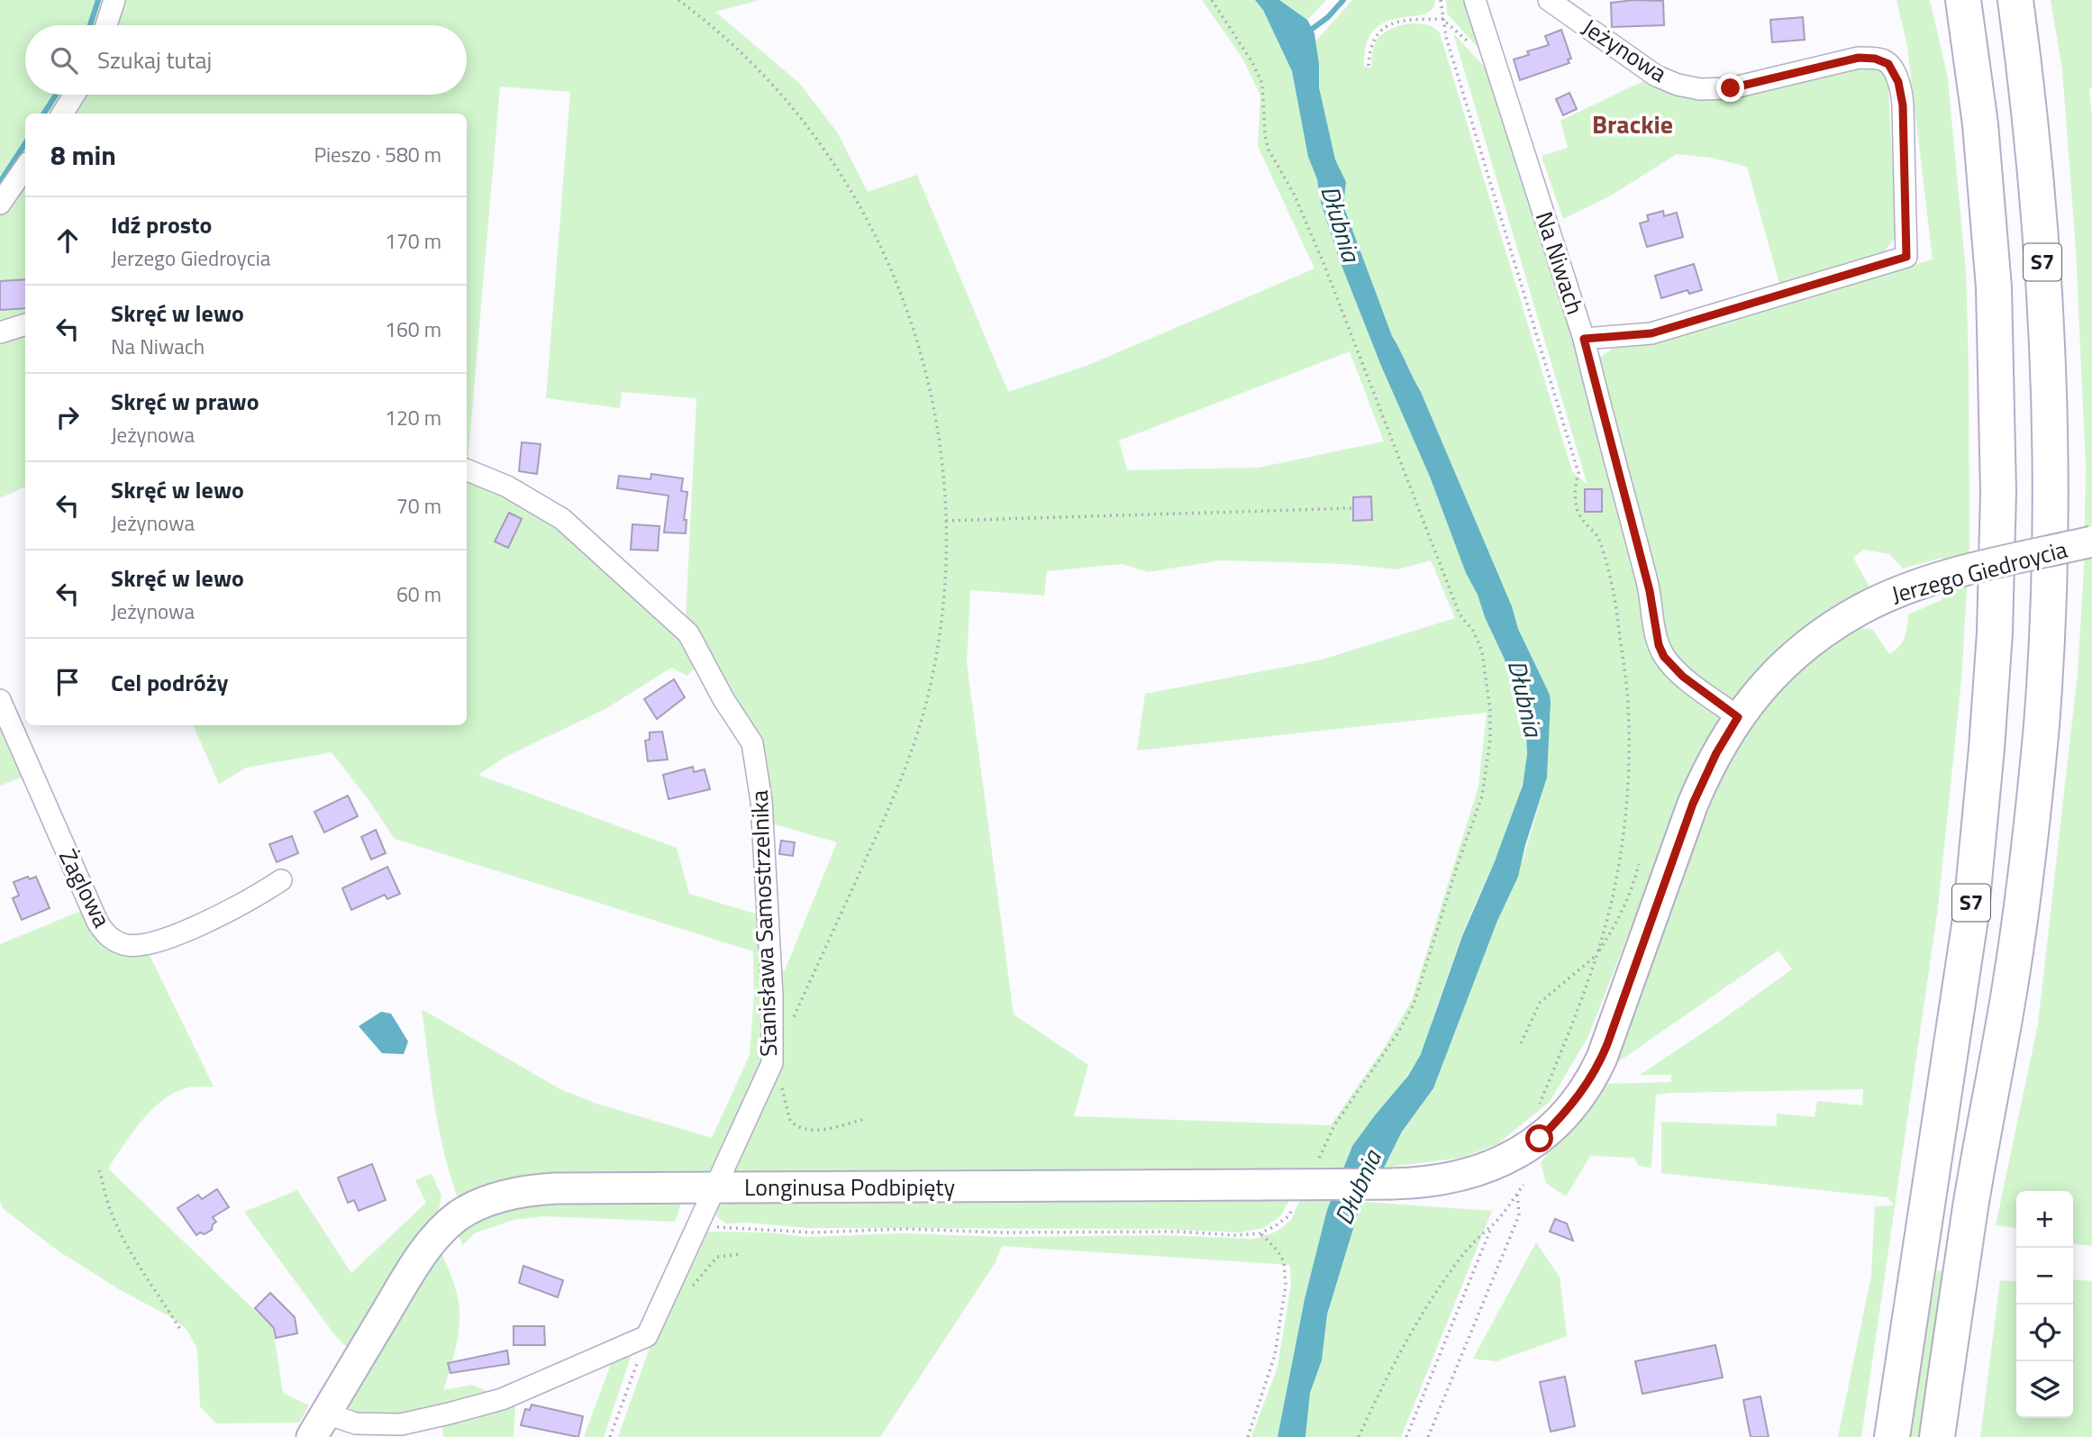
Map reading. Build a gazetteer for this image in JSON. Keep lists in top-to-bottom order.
{
  "streets": {
    "highway": ["S7"],
    "street": [
      "Jeżynowa",
      "Na Niwach",
      "Jerzego Giedroycia",
      "Żaglowa",
      "Stanisława Samostrzelnika",
      "Longinusa Podbipięty"
    ]
  },
  "crossings": [
    ["Jeżynowa", "Na Niwach"],
    ["Na Niwach", "Jerzego Giedroycia"],
    ["Jerzego Giedroycia", "Longinusa Podbipięty"],
    ["Stanisława Samostrzelnika", "Longinusa Podbipięty"]
  ],
  "districts": ["Brackie"],
  "water": ["Dłubnia"],
  "page": {
    "search": "Szukaj tutaj",
    "heading": ["8 min", "Pieszo · 580 m"],
    "list": [
      ["Idź prosto", "Jerzego Giedroycia", "170 m"],
      ["Skręć w lewo", "Na Niwach", "160 m"],
      ["Skręć w prawo", "Jeżynowa", "120 m"],
      ["Skręć w lewo", "Jeżynowa", "70 m"],
      ["Skręć w lewo", "Jeżynowa", "60 m"],
      "Cel podróży"
    ],
    "map_buttons": ["+", "−"]
  }
}
